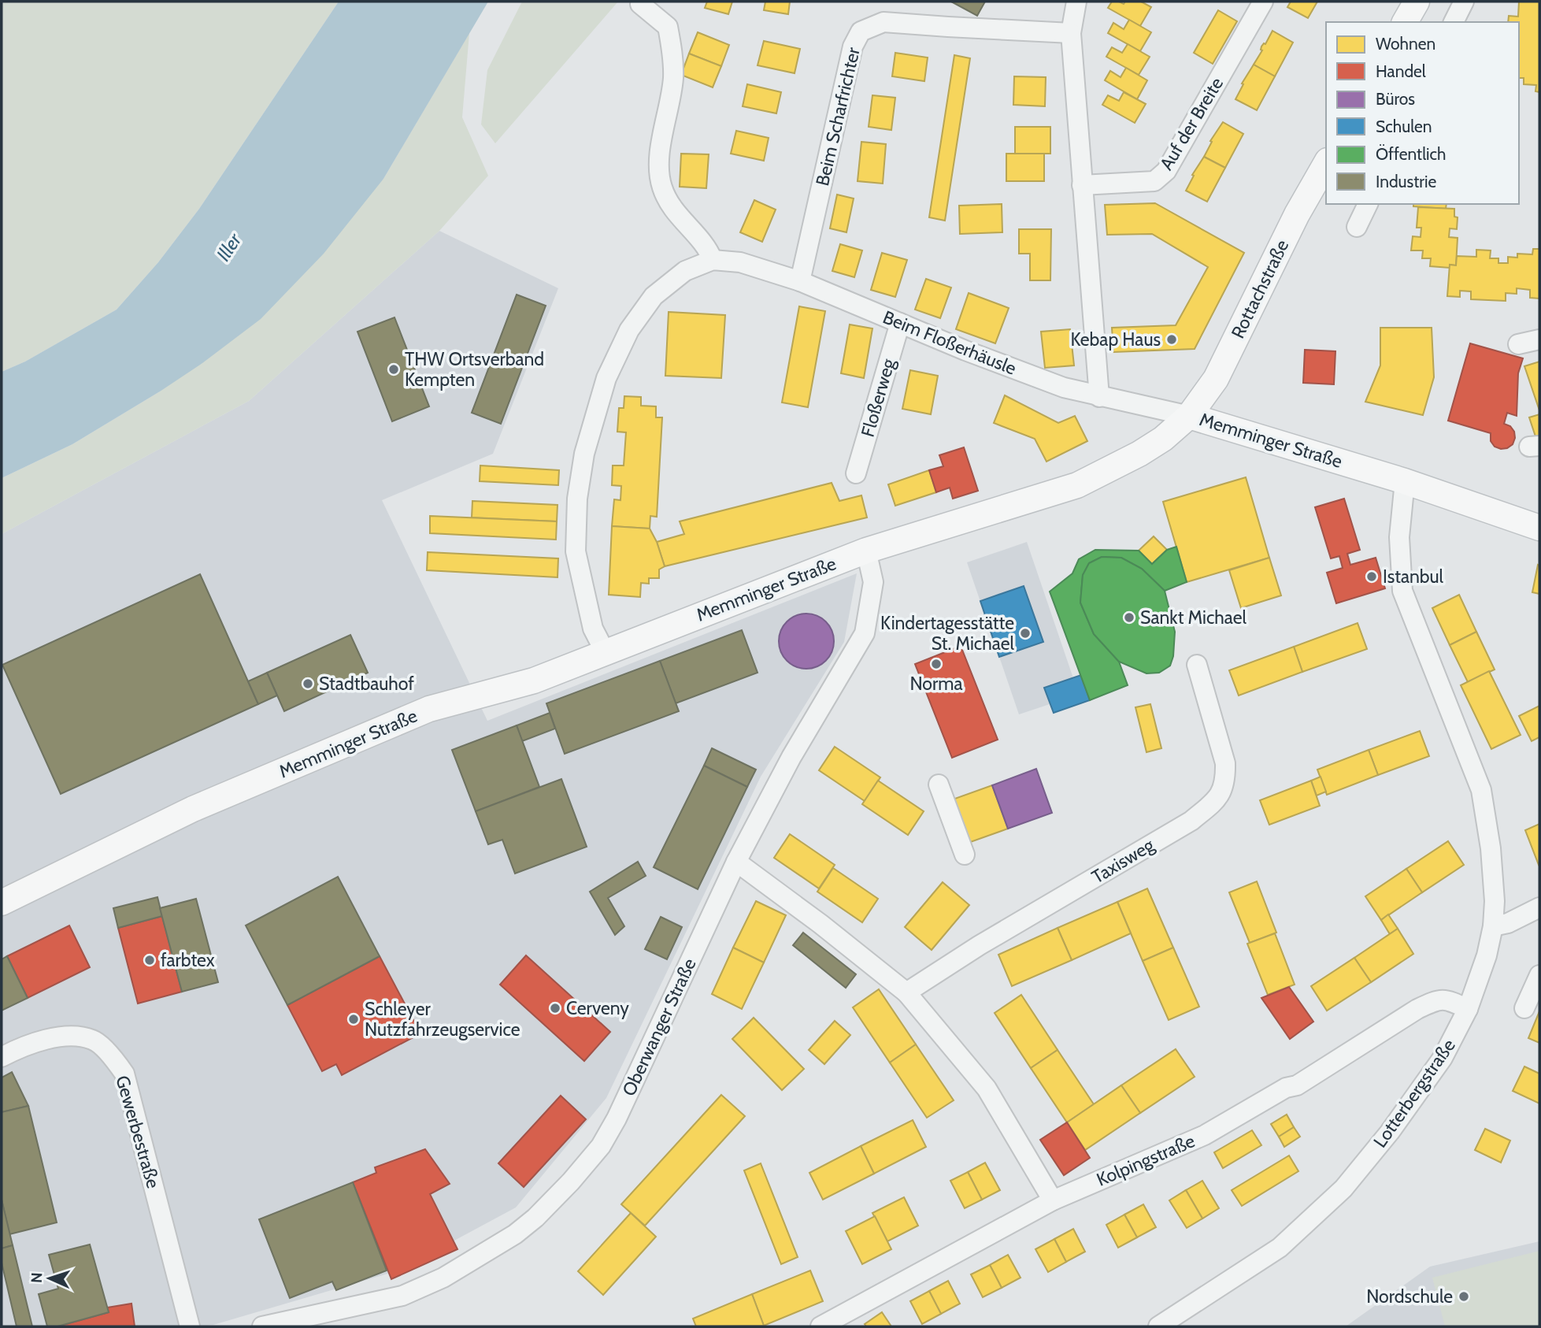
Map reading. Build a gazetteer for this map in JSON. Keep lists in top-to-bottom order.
{
  "streets": {
    "main road": ["Rottachstraße", "Memminger Straße"],
    "street": [
      "Beim Scharfrichter",
      "Auf der Breite",
      "Beim Floßerhäusle",
      "Floßerweg",
      "Taxisweg",
      "Oberwanger Straße",
      "Lotterbergstraße",
      "Gewerbestraße",
      "Kolpingstraße"
    ]
  },
  "crossings": [
    ["Beim Scharfrichter", "Beim Floßerhäusle"],
    ["Rottachstraße", "Beim Floßerhäusle"],
    ["Rottachstraße", "Memminger Straße"],
    ["Beim Floßerhäusle", "Floßerweg"],
    ["Beim Floßerhäusle", "Memminger Straße"],
    ["Memminger Straße", "Oberwanger Straße"],
    ["Memminger Straße", "Lotterbergstraße"],
    ["Lotterbergstraße", "Kolpingstraße"]
  ],
  "water": ["Iller"],
  "places": [
    "Kebap Haus",
    "THW Ortsverband Kempten",
    "Istanbul",
    "Sankt Michael",
    "Kindertagesstätte St. Michael",
    "Norma",
    "Stadtbauhof",
    "farbtex",
    "Cerveny",
    "Schleyer Nutzfahrzeugservice",
    "Nordschule"
  ],
  "legend": [
    "Wohnen",
    "Handel",
    "Büros",
    "Schulen",
    "Öffentlich",
    "Industrie"
  ],
  "north": "left"
}
